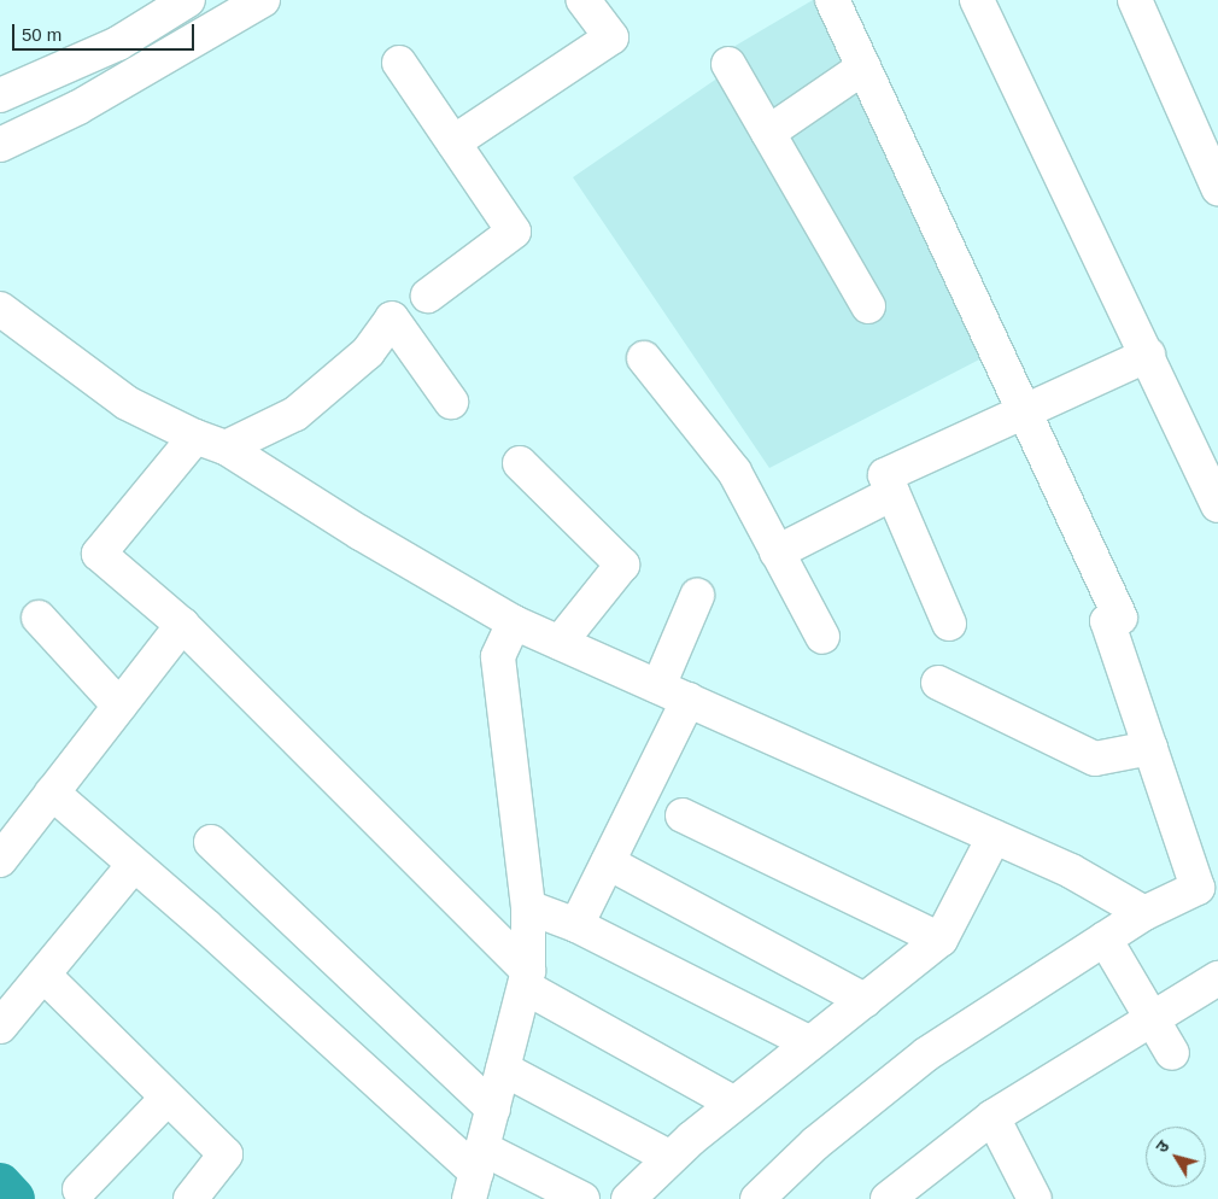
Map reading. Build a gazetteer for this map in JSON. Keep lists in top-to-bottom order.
{
  "scale_bar": "50 m",
  "north": "top left"
}
